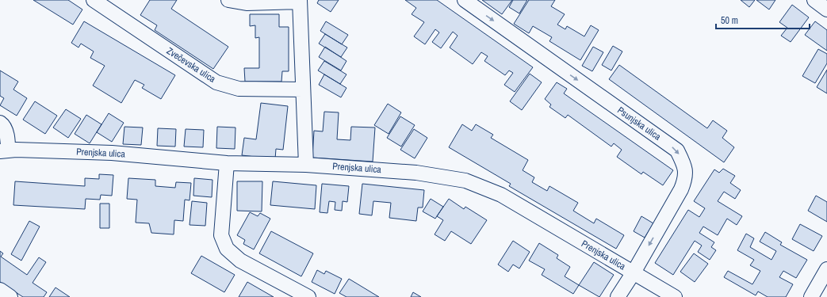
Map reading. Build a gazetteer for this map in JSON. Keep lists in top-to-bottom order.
{
  "streets": {
    "street": ["Zvečevska ulica", "Psunjska ulica", "Prenjska ulica"]
  },
  "crossings": [
    ["Psunjska ulica", "Prenjska ulica"]
  ],
  "one_way": ["Psunjska ulica"],
  "scale_bar": "50 m"
}
